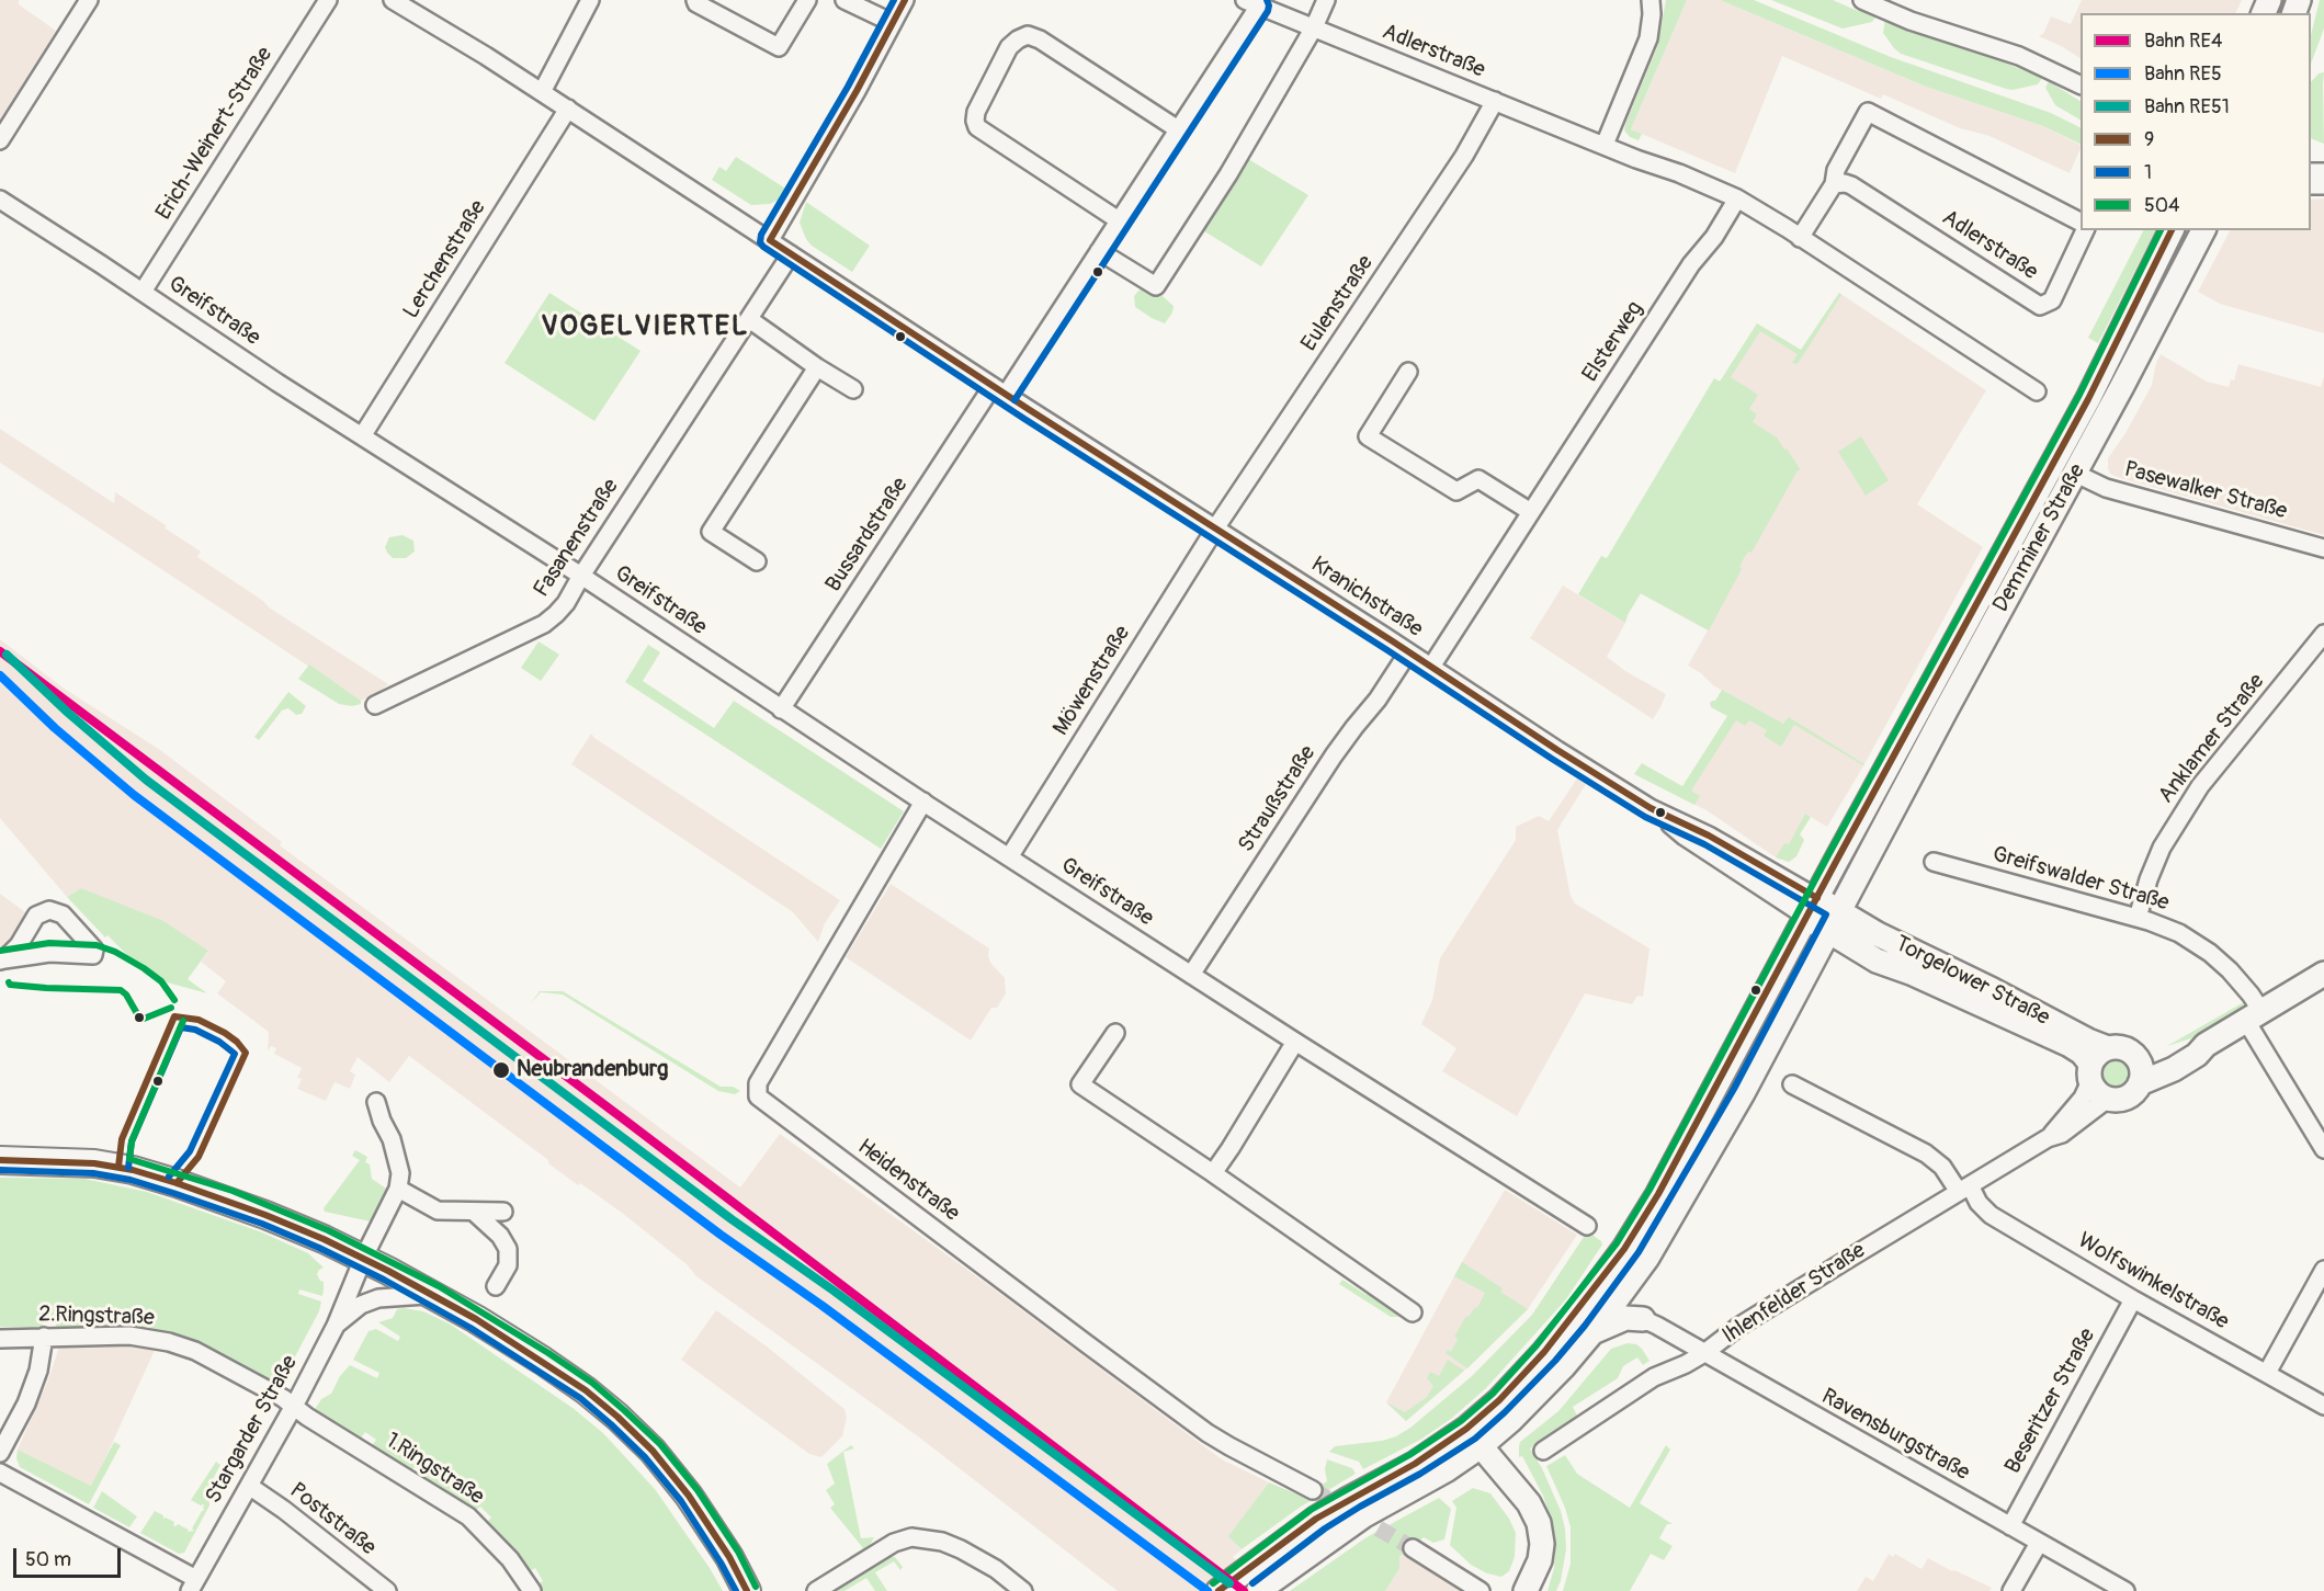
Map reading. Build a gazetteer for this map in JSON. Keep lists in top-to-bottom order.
{
  "streets": {
    "main road": ["Demminer Straße", "Torgelower Straße", "Ihlenfelder Straße"],
    "street": [
      "Adlerstraße",
      "Erich-Weinert-Straße",
      "Lerchenstraße",
      "Eulenstraße",
      "Greifstraße",
      "Elsterweg",
      "Pasewalker Straße",
      "Bussardstraße",
      "Fasanenstraße",
      "Kranichstraße",
      "Möwenstraße",
      "Anklamer Straße",
      "Straußstraße",
      "Greifswalder Straße",
      "Heidenstraße",
      "Wolfswinkelstraße",
      "2.Ringstraße",
      "Beseritzer Straße",
      "Stargarder Straße",
      "Ravensburgstraße",
      "1.Ringstraße",
      "Poststraße"
    ]
  },
  "crossings": [
    ["Adlerstraße", "Eulenstraße"],
    ["Adlerstraße", "Elsterweg"],
    ["Adlerstraße", "Bussardstraße"],
    ["Erich-Weinert-Straße", "Greifstraße"],
    ["Lerchenstraße", "Greifstraße"],
    ["Lerchenstraße", "Kranichstraße"],
    ["Eulenstraße", "Kranichstraße"],
    ["Eulenstraße", "Möwenstraße"],
    ["Greifstraße", "Bussardstraße"],
    ["Greifstraße", "Fasanenstraße"],
    ["Greifstraße", "Möwenstraße"],
    ["Greifstraße", "Straußstraße"],
    ["Greifstraße", "Heidenstraße"],
    ["Elsterweg", "Kranichstraße"],
    ["Pasewalker Straße", "Demminer Straße"],
    ["Bussardstraße", "Kranichstraße"],
    ["Fasanenstraße", "Kranichstraße"],
    ["Demminer Straße", "Kranichstraße"],
    ["Demminer Straße", "Torgelower Straße"],
    ["Kranichstraße", "Möwenstraße"],
    ["Kranichstraße", "Straußstraße"],
    ["Anklamer Straße", "Greifswalder Straße"],
    ["Greifswalder Straße", "Ihlenfelder Straße"],
    ["Torgelower Straße", "Ihlenfelder Straße"],
    ["Wolfswinkelstraße", "Ihlenfelder Straße"],
    ["Wolfswinkelstraße", "Beseritzer Straße"],
    ["Ihlenfelder Straße", "Ravensburgstraße"],
    ["2.Ringstraße", "Stargarder Straße"],
    ["2.Ringstraße", "1.Ringstraße"],
    ["Beseritzer Straße", "Ravensburgstraße"],
    ["Stargarder Straße", "1.Ringstraße"],
    ["Stargarder Straße", "Poststraße"]
  ],
  "districts": ["VOGELVIERTEL"],
  "places": ["Neubrandenburg"],
  "lines": [
    "transit line 9",
    "transit line 1",
    "transit line 504",
    "rail line RE4",
    "rail line RE51",
    "rail line RE5"
  ],
  "legend": [
    "Bahn RE4",
    "Bahn RE5",
    "Bahn RE51",
    "9",
    "1",
    "504"
  ],
  "scale_bar": "50 m"
}
